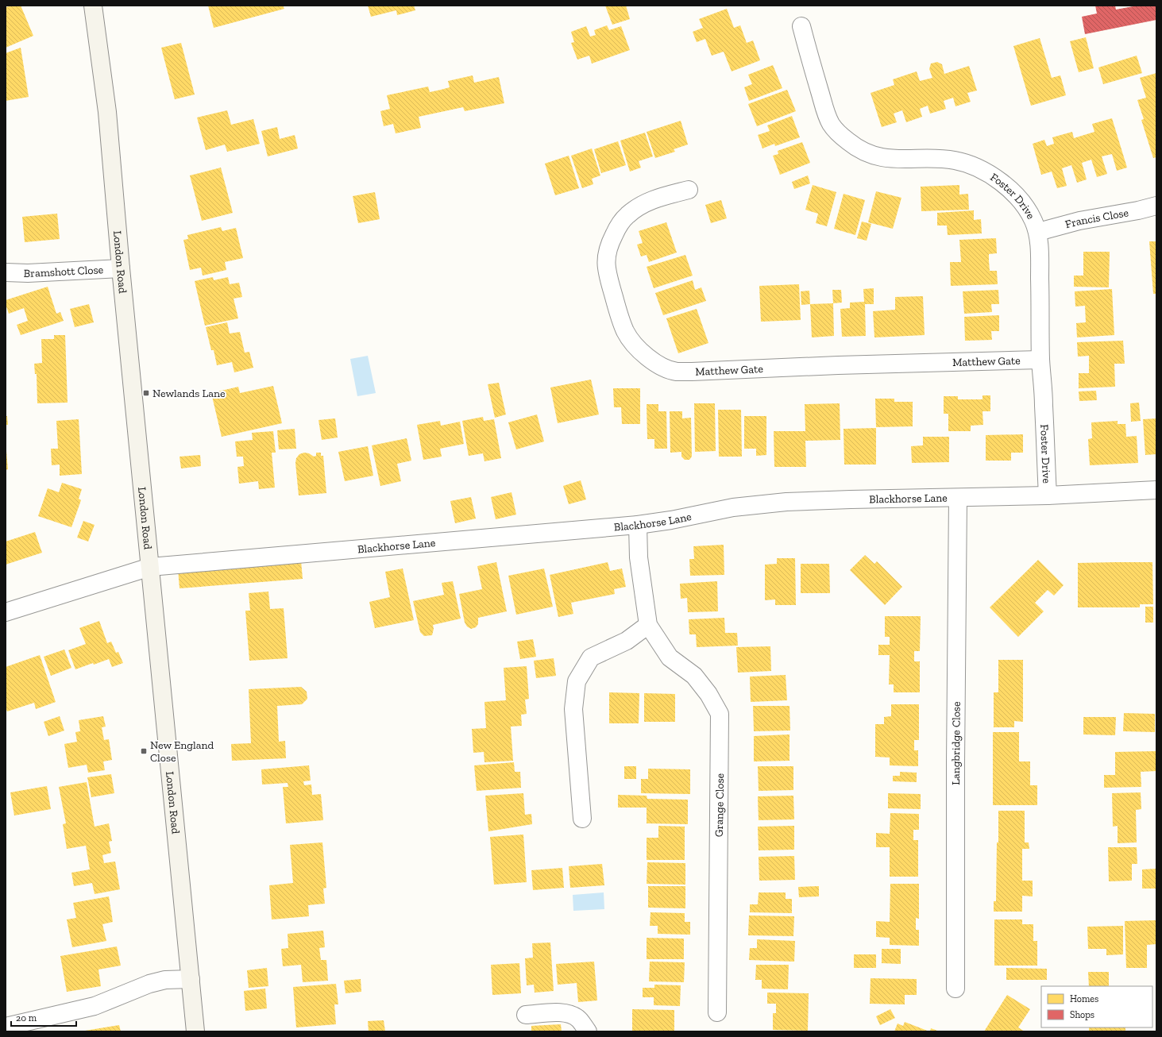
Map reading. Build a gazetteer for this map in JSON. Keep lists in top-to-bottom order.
{
  "streets": {
    "main road": ["London Road"],
    "street": [
      "Foster Drive",
      "Francis Close",
      "Bramshott Close",
      "Matthew Gate",
      "Blackhorse Lane",
      "Langbridge Close",
      "Grange Close"
    ]
  },
  "crossings": [
    ["Foster Drive", "Francis Close"],
    ["Foster Drive", "Matthew Gate"],
    ["Foster Drive", "Blackhorse Lane"],
    ["London Road", "Bramshott Close"],
    ["London Road", "Blackhorse Lane"],
    ["Blackhorse Lane", "Langbridge Close"],
    ["Blackhorse Lane", "Grange Close"]
  ],
  "places": {
    "transit": ["Newlands Lane", "New England Close"]
  },
  "legend": ["Homes", "Shops"],
  "scale_bar": "20 m"
}
